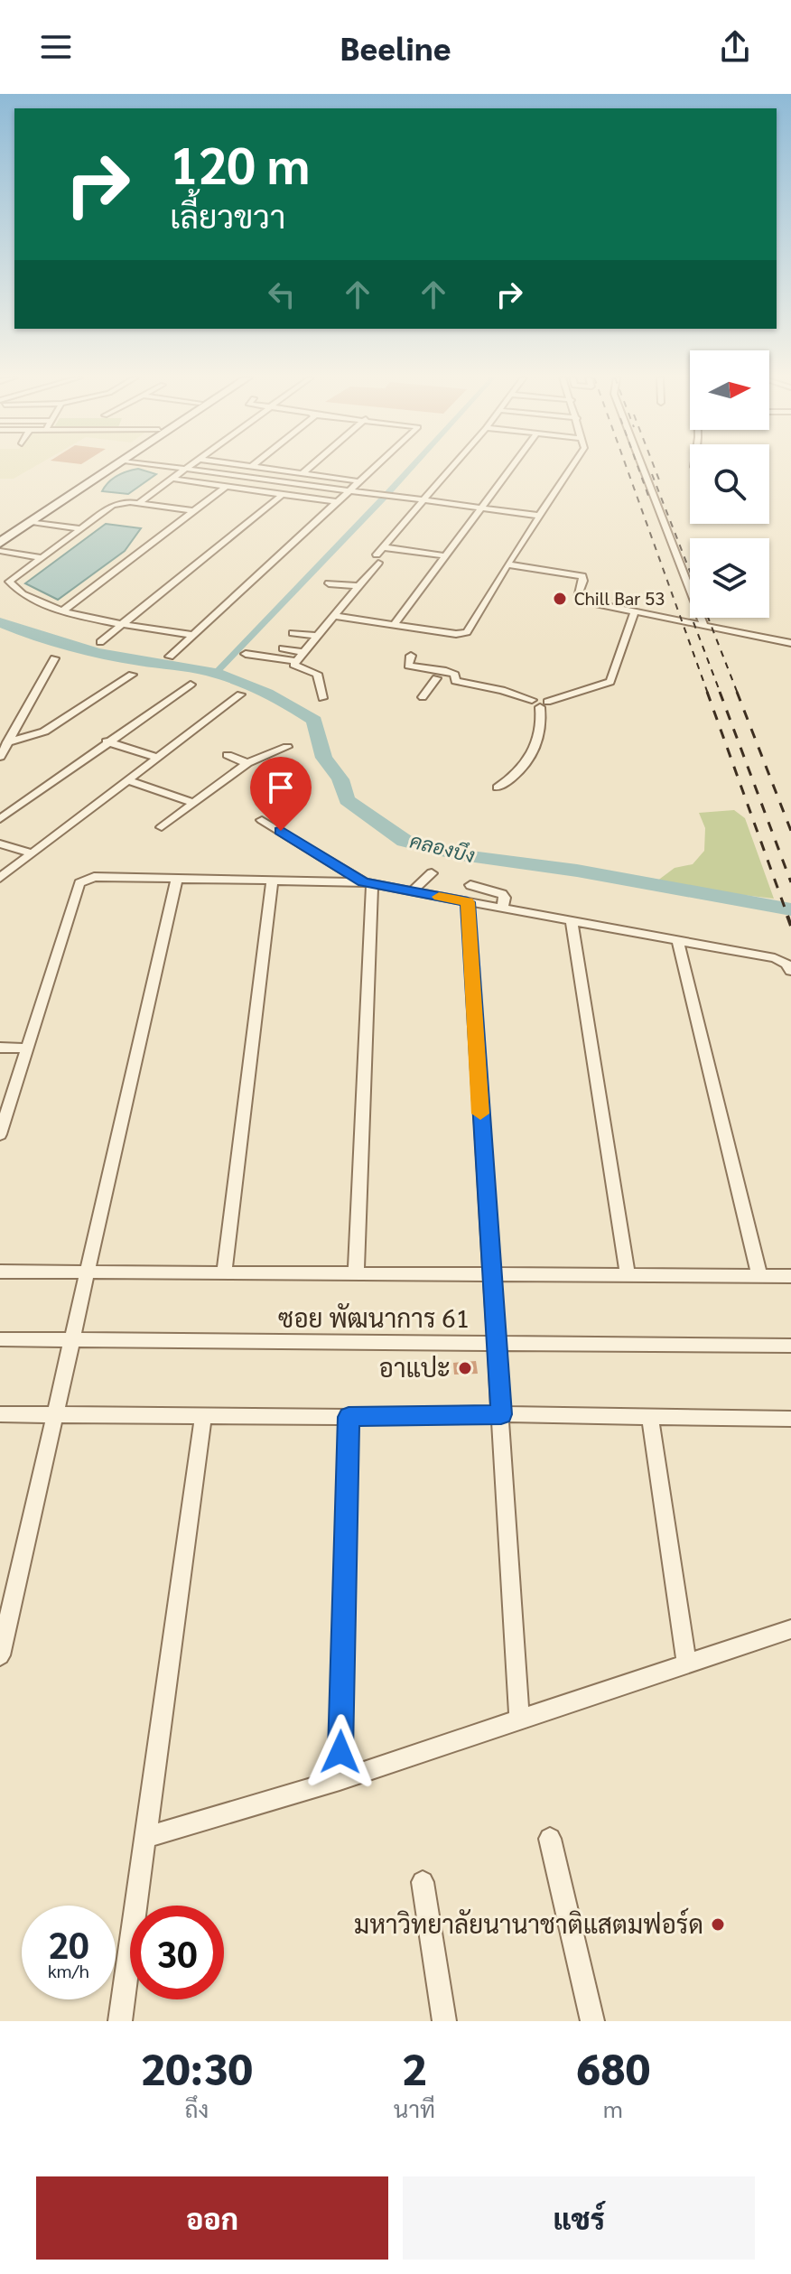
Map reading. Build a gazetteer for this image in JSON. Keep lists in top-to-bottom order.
{
  "streets": {
    "street": ["ซอย พัฒนาการ 61"]
  },
  "water": ["คลองบึง"],
  "places": ["Chill Bar 53", "อาแปะ", "มหาวิทยาลัยนานาชาติแสตมฟอร์ด"],
  "north": "right",
  "page": {
    "header": "Beeline",
    "turn": ["120 m", "เลี้ยวขวา"],
    "speed": "20 km/h",
    "limit": "30",
    "eta": [
      "20:30",
      "ถึง",
      "2",
      "นาที",
      "680",
      "m"
    ],
    "buttons": ["ออก", "แชร์"]
  }
}
